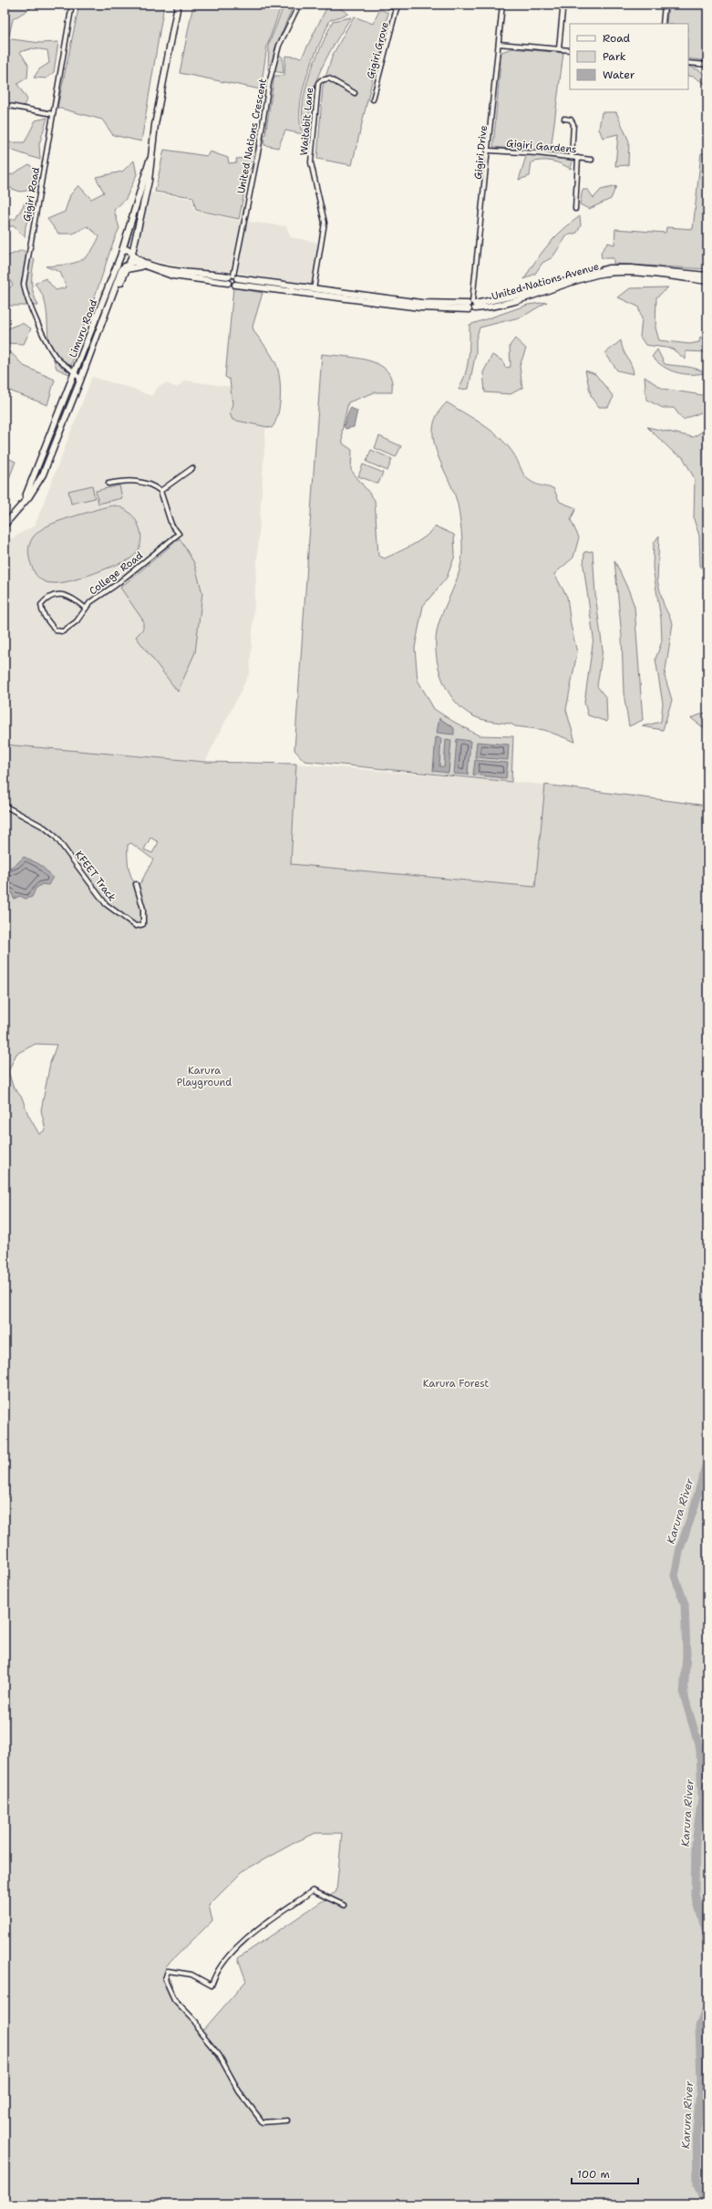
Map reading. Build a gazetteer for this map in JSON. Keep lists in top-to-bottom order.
{
  "streets": {
    "street": [
      "Gigiri Grove",
      "Waitabit Lane",
      "United Nations Crescent",
      "Gigiri Gardens",
      "Gigiri Drive",
      "Gigiri Road",
      "United Nations Avenue",
      "Limuru Road",
      "College Road",
      "KFEET Track"
    ]
  },
  "crossings": [
    ["Waitabit Lane", "United Nations Avenue"],
    ["United Nations Crescent", "United Nations Avenue"],
    ["Gigiri Gardens", "Gigiri Drive"],
    ["Gigiri Drive", "United Nations Avenue"],
    ["Gigiri Road", "Limuru Road"],
    ["United Nations Avenue", "Limuru Road"]
  ],
  "water": ["Karura River"],
  "parks": ["Karura Playground", "Karura Forest"],
  "legend": ["Road", "Park", "Water"],
  "scale_bar": "100 m"
}
